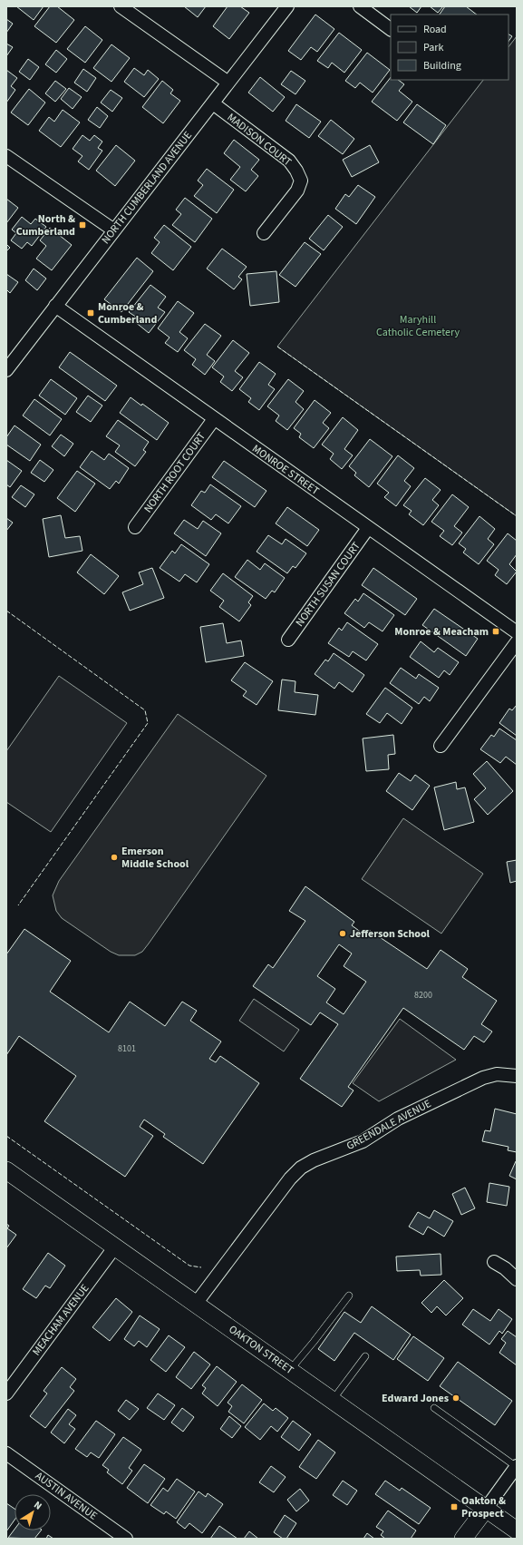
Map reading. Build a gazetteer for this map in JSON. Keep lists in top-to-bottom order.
{
  "streets": {
    "main road": ["OAKTON STREET"],
    "street": [
      "MADISON COURT",
      "NORTH CUMBERLAND AVENUE",
      "MONROE STREET",
      "NORTH ROOT COURT",
      "NORTH SUSAN COURT",
      "GREENDALE AVENUE",
      "MEACHAM AVENUE",
      "AUSTIN AVENUE"
    ]
  },
  "crossings": [
    ["MADISON COURT", "NORTH CUMBERLAND AVENUE"],
    ["NORTH CUMBERLAND AVENUE", "MONROE STREET"],
    ["MONROE STREET", "NORTH ROOT COURT"],
    ["MONROE STREET", "NORTH SUSAN COURT"],
    ["GREENDALE AVENUE", "OAKTON STREET"],
    ["MEACHAM AVENUE", "OAKTON STREET"]
  ],
  "parks": ["Maryhill Catholic Cemetery"],
  "places": {
    "transit": [
      "North & Cumberland",
      "Monroe & Cumberland",
      "Monroe & Meacham",
      "Oakton & Prospect"
    ],
    "other": ["Emerson Middle School", "Jefferson School", "Edward Jones"]
  },
  "house_numbers": ["8200", "8101"],
  "legend": ["Road", "Park", "Building"],
  "north": "top right"
}
